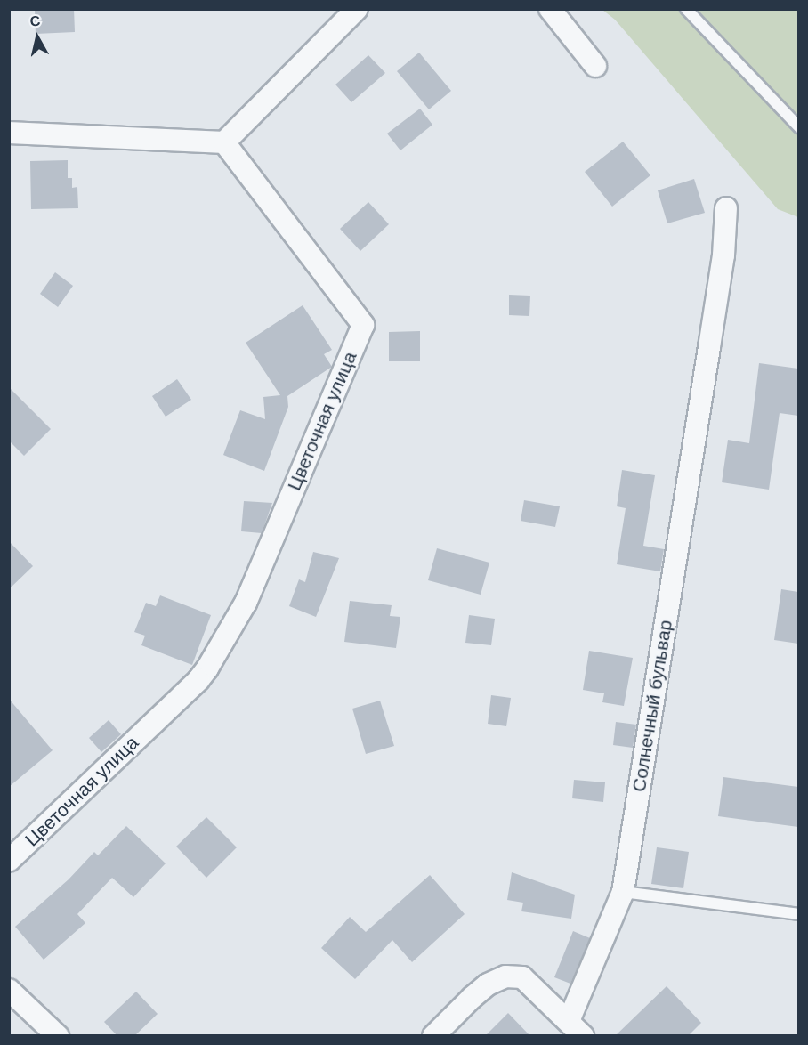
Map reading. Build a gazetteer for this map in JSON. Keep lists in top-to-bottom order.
{
  "streets": {
    "street": ["Цветочная улица", "Солнечный бульвар"]
  },
  "north": "top"
}
